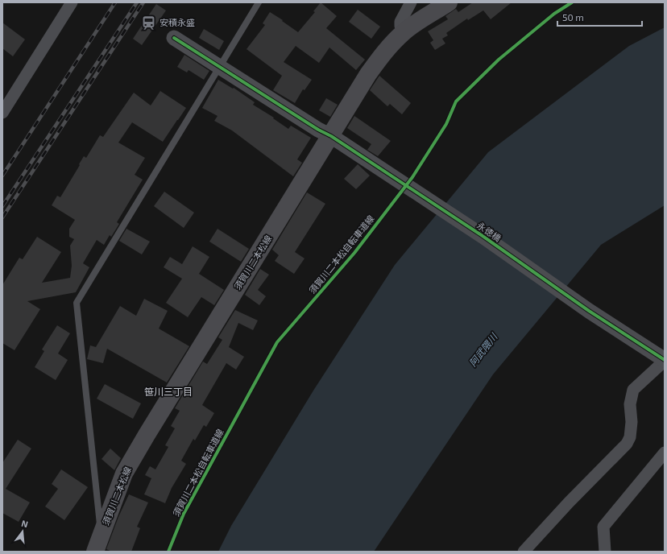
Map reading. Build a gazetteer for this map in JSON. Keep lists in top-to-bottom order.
{
  "streets": {
    "main road": ["須賀川二本松線"],
    "street": ["永徳橋"],
    "cycle path": ["須賀川二本松自転車道線"]
  },
  "crossings": [
    ["永徳橋", "須賀川二本松線"]
  ],
  "districts": ["笹川三丁目"],
  "water": ["阿武隈川"],
  "places": {
    "station": ["安積永盛"]
  },
  "scale_bar": "50 m",
  "north": "top"
}
